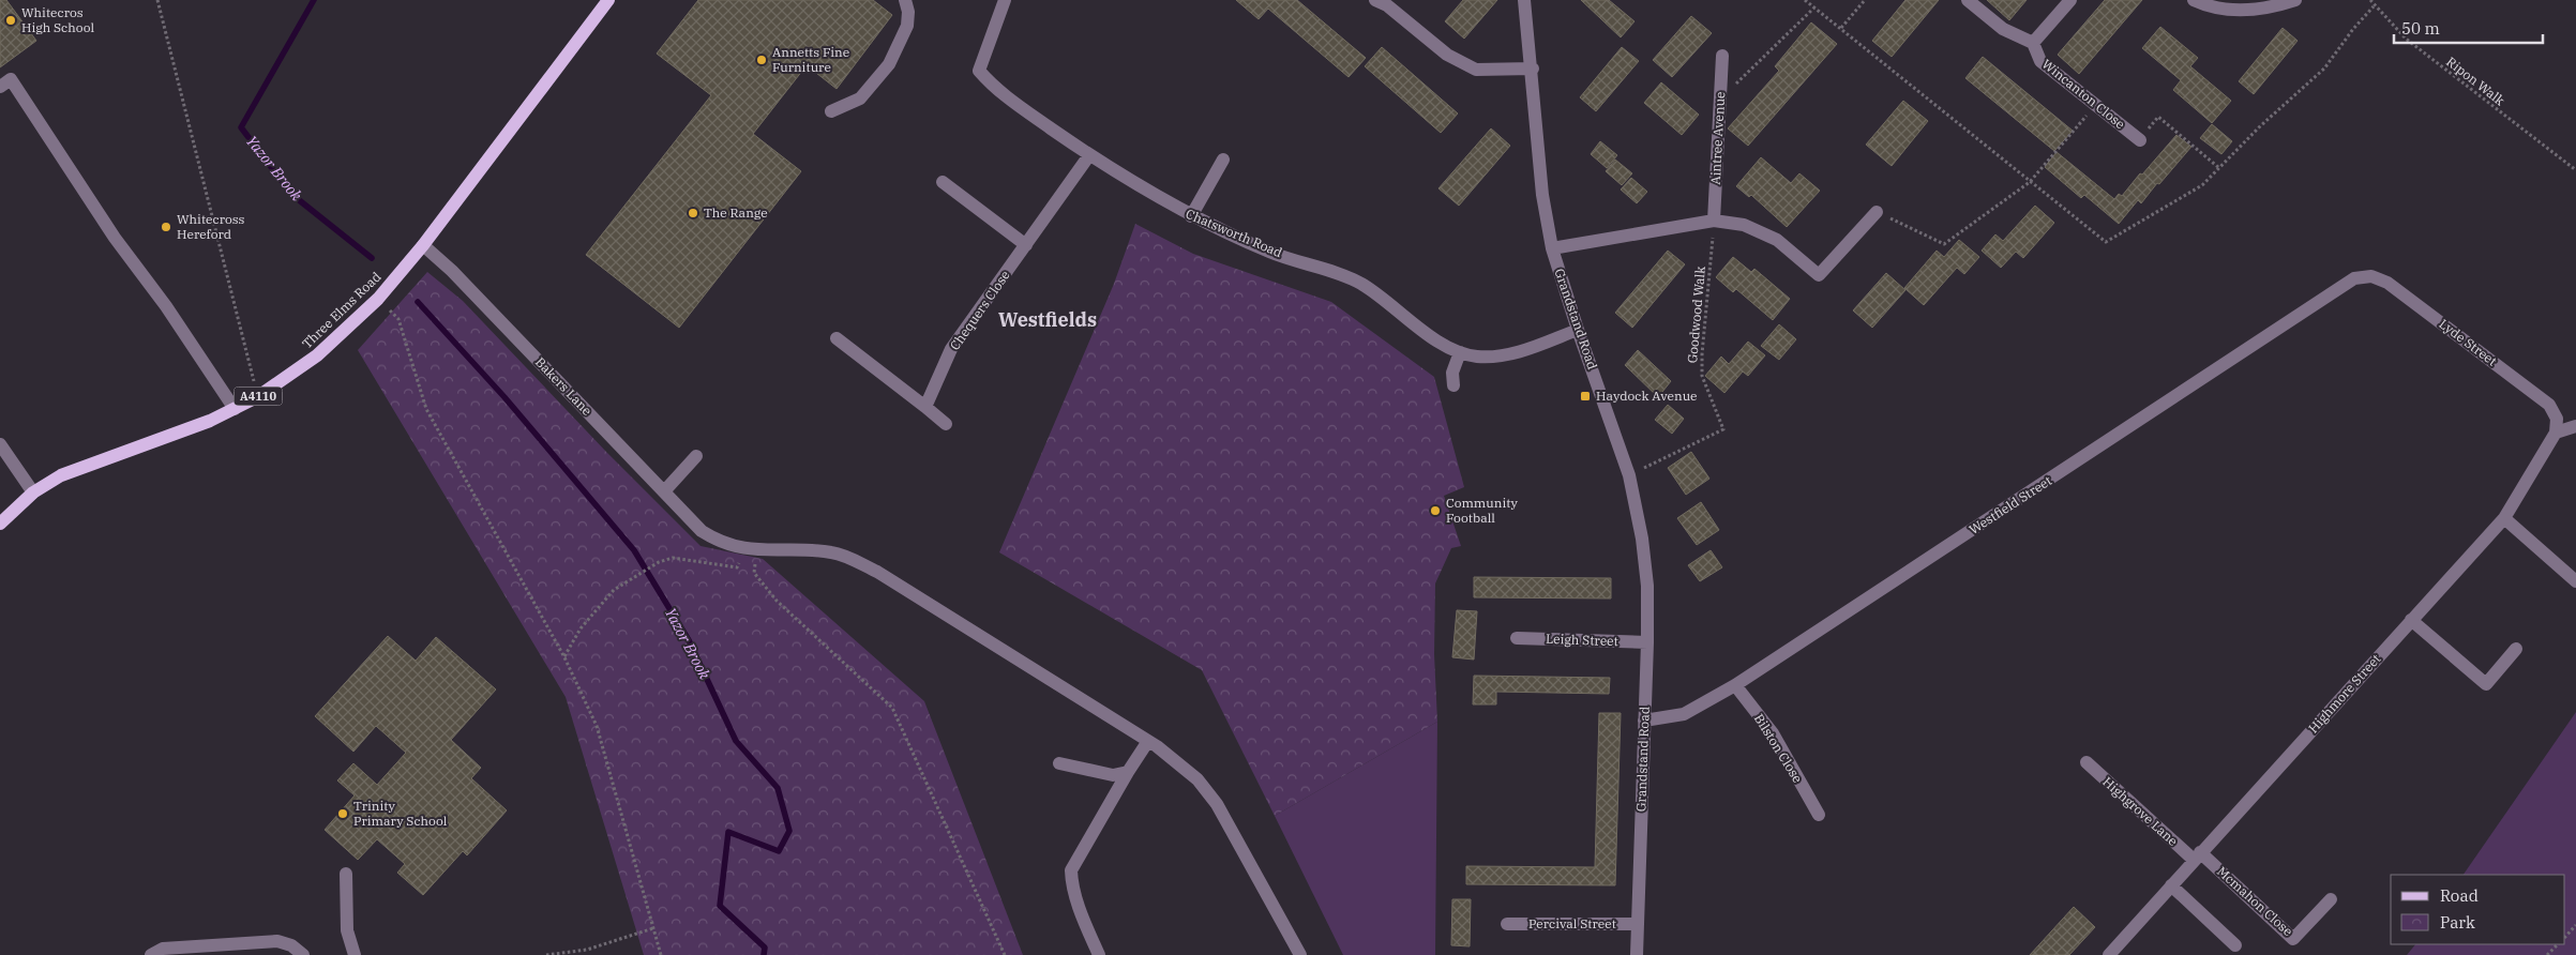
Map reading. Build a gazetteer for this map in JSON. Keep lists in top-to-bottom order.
{
  "streets": {
    "main road": ["Three Elms Road", "A4110"],
    "street": [
      "Wincanton Close",
      "Aintree Avenue",
      "Chatsworth Road",
      "Chequers Close",
      "Grandstand Road",
      "Lyde Street",
      "Bakers Lane",
      "Westfield Street",
      "Leigh Street",
      "Highmore Street",
      "Bilston Close",
      "Highgrove Lane",
      "Mcmahon Close",
      "Percival Street"
    ],
    "path": ["Ripon Walk", "Goodwood Walk"]
  },
  "crossings": [
    ["Aintree Avenue", "Goodwood Walk"],
    ["Chatsworth Road", "Chequers Close"],
    ["Chatsworth Road", "Grandstand Road"],
    ["Three Elms Road", "Bakers Lane"],
    ["Goodwood Walk", "Grandstand Road"],
    ["Grandstand Road", "Westfield Street"],
    ["Grandstand Road", "Leigh Street"],
    ["Grandstand Road", "Percival Street"],
    ["Lyde Street", "Westfield Street"],
    ["Lyde Street", "Highmore Street"],
    ["Westfield Street", "Bilston Close"],
    ["Highmore Street", "Highgrove Lane"],
    ["Highmore Street", "Mcmahon Close"],
    ["Highgrove Lane", "Mcmahon Close"]
  ],
  "districts": ["Westfields"],
  "water": ["Yazor Brook"],
  "places": {
    "other": [
      "Whitecros High School",
      "Annetts Fine Furniture",
      "The Range",
      "Whitecross Hereford",
      "Community Football",
      "Trinity Primary School"
    ],
    "transit": ["Haydock Avenue"]
  },
  "legend": ["Road", "Park"],
  "scale_bar": "50 m"
}
